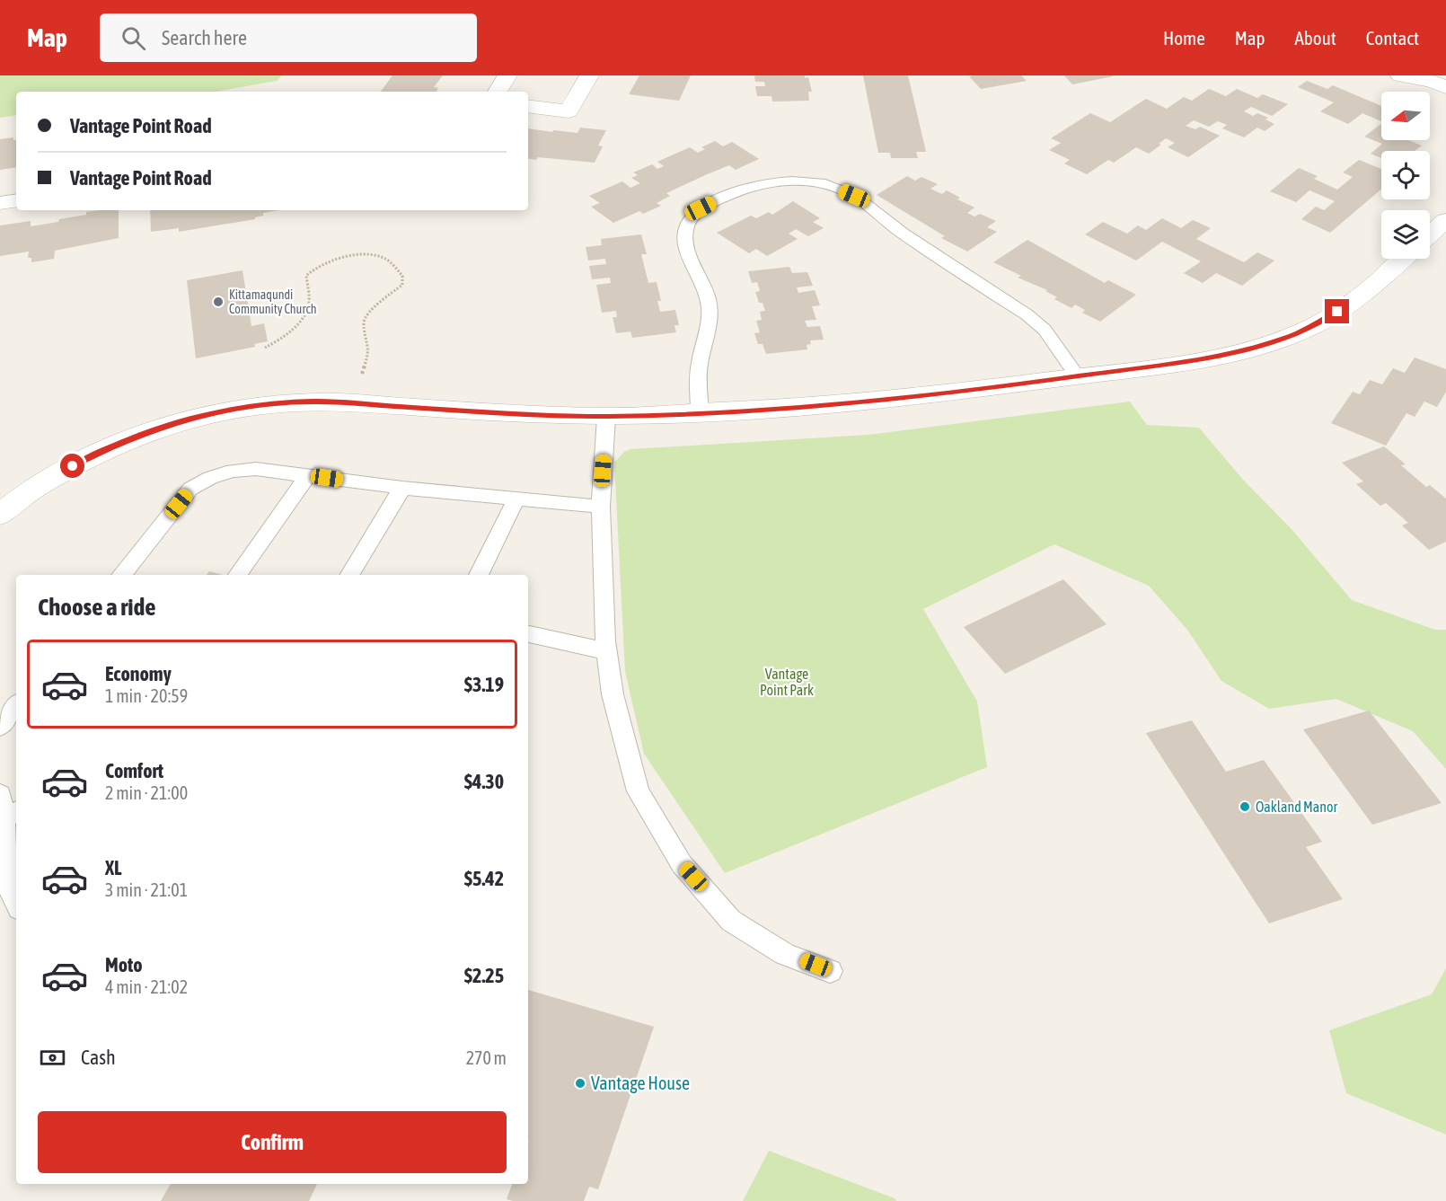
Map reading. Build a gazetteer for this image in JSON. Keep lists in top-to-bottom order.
{
  "parks": ["Vantage Point Park"],
  "places": ["Kittamaqundi Community Church", "Oakland Manor", "Vantage House"],
  "north": "left",
  "page": {
    "header": "Map",
    "search": "Search here",
    "nav": [
      "Home",
      "Map",
      "About",
      "Contact"
    ],
    "banner": ["Vantage Point Road", "Vantage Point Road"],
    "heading": "Choose a ride",
    "list": [
      {
        "name": "Economy",
        "note": "1 min · 20:59",
        "value": "$3.19"
      },
      {
        "name": "Comfort",
        "note": "2 min · 21:00",
        "value": "$4.30"
      },
      {
        "name": "XL",
        "note": "3 min · 21:01",
        "value": "$5.42"
      },
      {
        "name": "Moto",
        "note": "4 min · 21:02",
        "value": "$2.25"
      }
    ],
    "pay": ["Cash", "270 m"],
    "buttons": "Confirm"
  }
}
